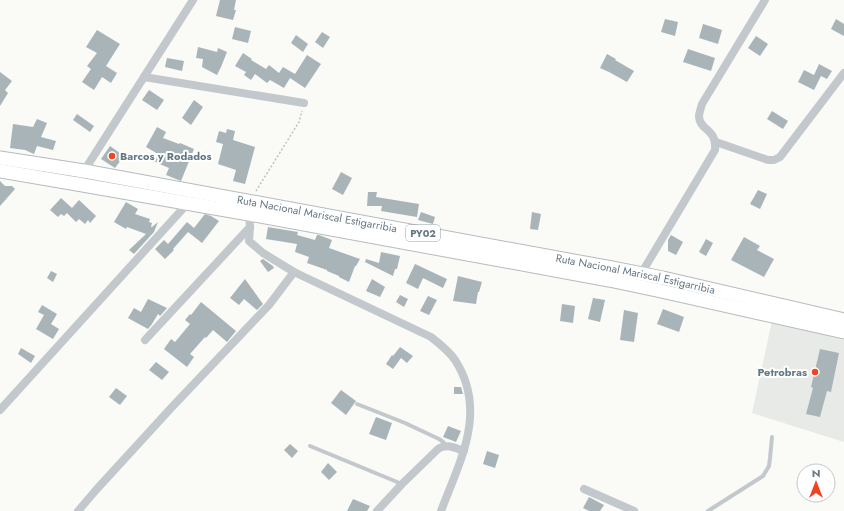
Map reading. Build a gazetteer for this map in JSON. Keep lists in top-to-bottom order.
{
  "streets": {
    "highway": ["Ruta Nacional Mariscal Estigarribia", "PY02"]
  },
  "places": ["Barcos y Rodados", "Petrobras"],
  "north": "top"
}
